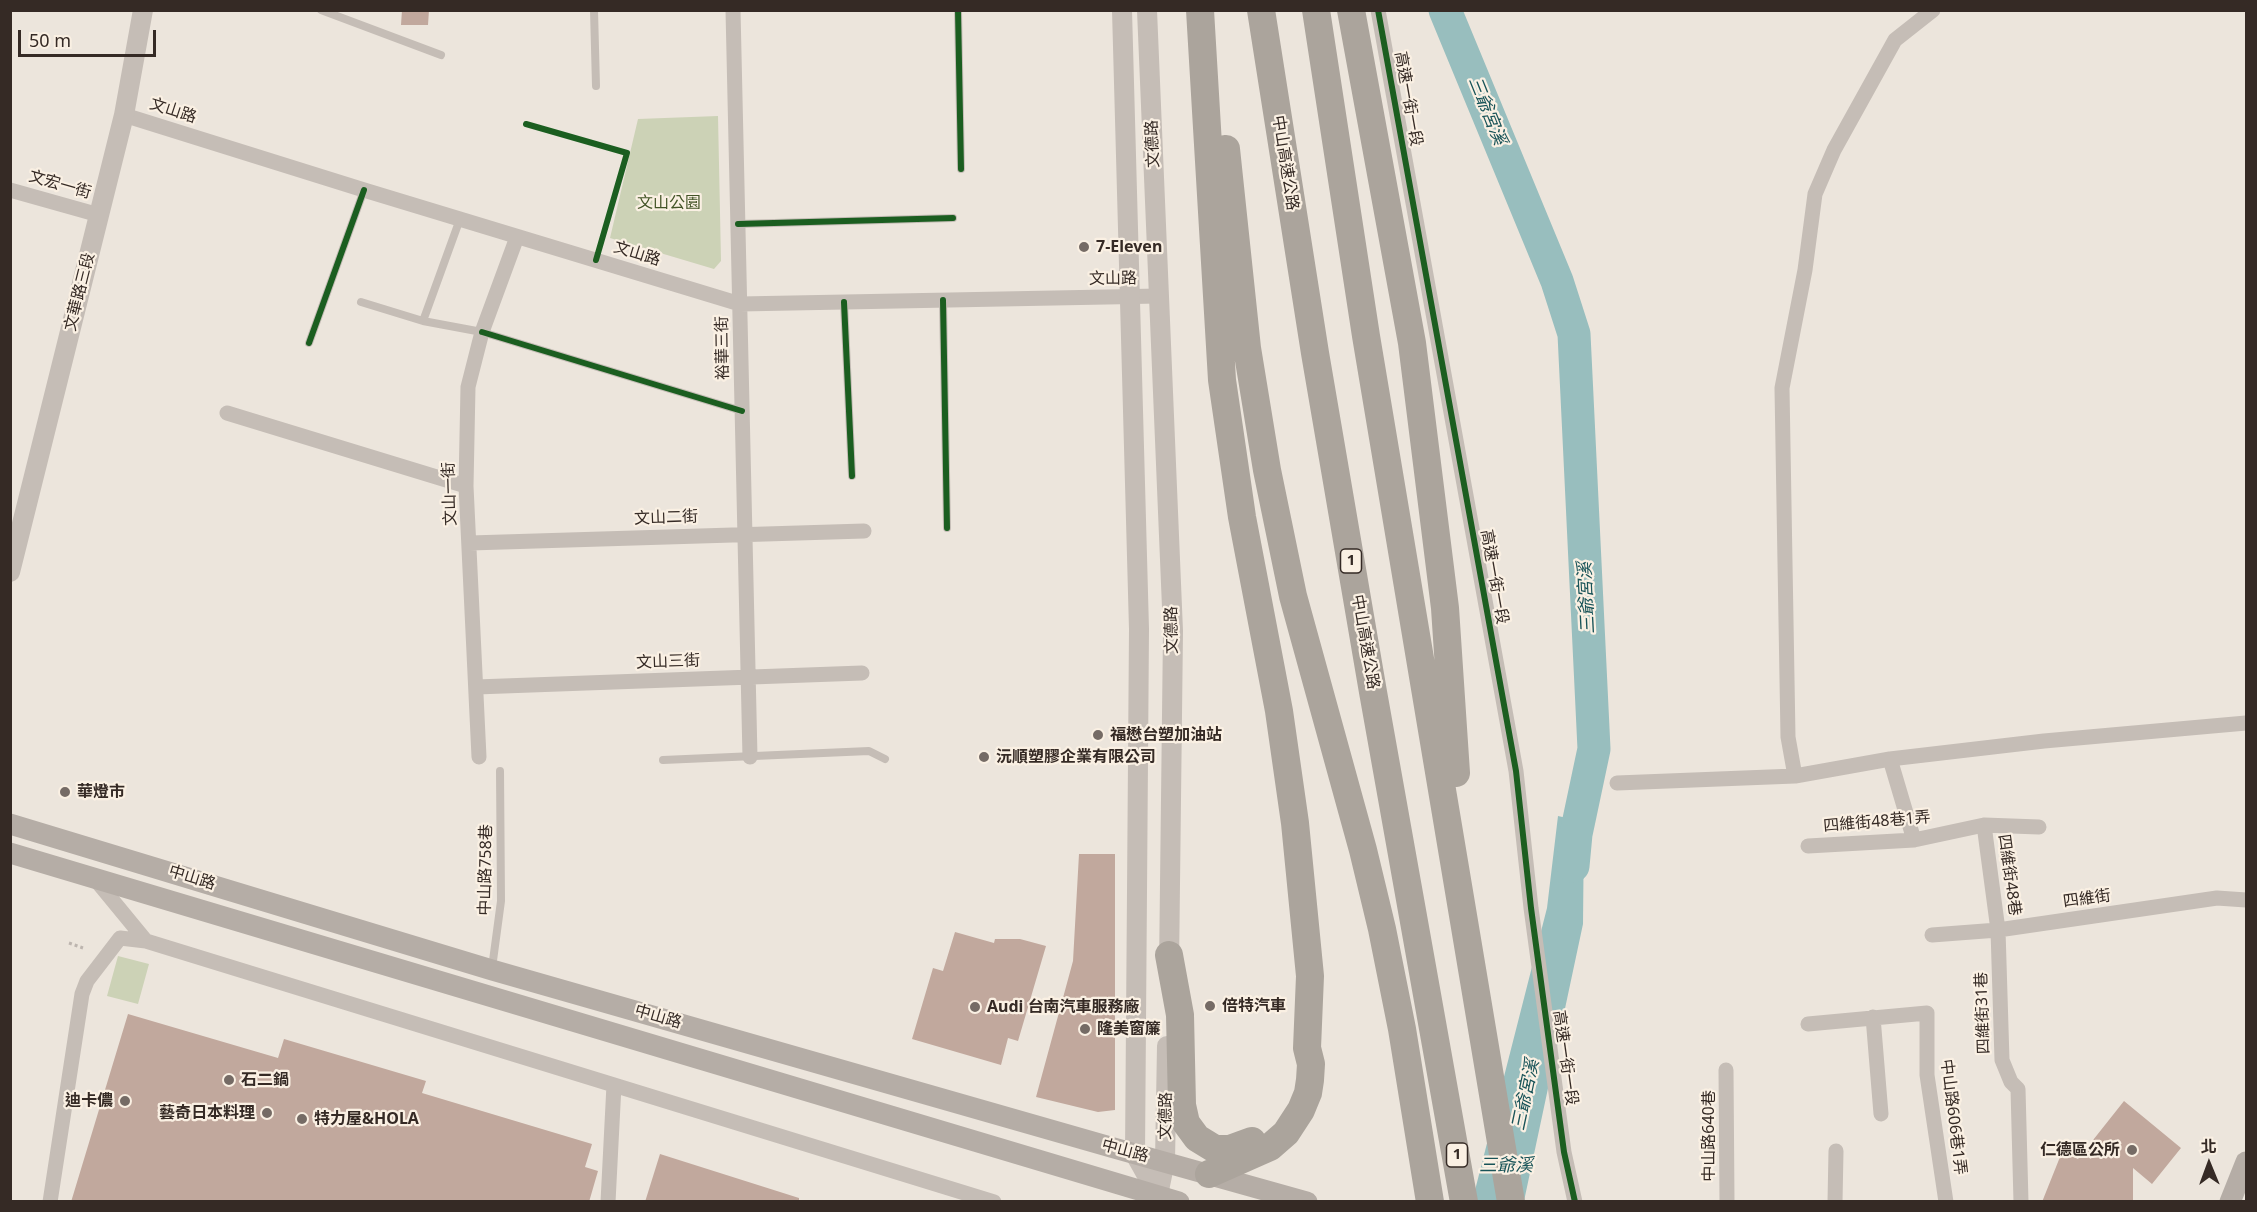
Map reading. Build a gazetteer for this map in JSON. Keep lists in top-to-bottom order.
{
  "streets": {
    "highway": ["中山高速公路", "1"],
    "main road": ["中山路"],
    "street": [
      "高速一街一段",
      "文山路",
      "文德路",
      "文宏一街",
      "文華路三段",
      "裕華三街",
      "文山一街",
      "文山二街",
      "文山三街",
      "四維街48巷1弄",
      "四維街48巷",
      "四維街",
      "四維街31巷",
      "中山路606巷1弄",
      "中山路640巷"
    ],
    "lane": ["中山路758巷"]
  },
  "crossings": [
    ["文山路", "文德路"],
    ["文山路", "文華路三段"],
    ["文山路", "裕華三街"],
    ["文山路", "文山一街"],
    ["文德路", "中山路"],
    ["文宏一街", "文華路三段"],
    ["裕華三街", "文山二街"],
    ["裕華三街", "文山三街"],
    ["文山一街", "文山二街"],
    ["文山一街", "文山三街"],
    ["四維街48巷1弄", "四維街48巷"],
    ["中山路758巷", "中山路"],
    ["四維街48巷", "四維街"],
    ["四維街48巷", "四維街31巷"],
    ["四維街", "四維街31巷"]
  ],
  "water": ["三爺宮溪", "三爺溪"],
  "parks": ["文山公園"],
  "places": [
    "7-Eleven",
    "福懋台塑加油站",
    "沅順塑膠企業有限公司",
    "華燈市",
    "倍特汽車",
    "Audi 台南汽車服務廠",
    "隆美窗簾",
    "石二鍋",
    "迪卡儂",
    "藝奇日本料理",
    "特力屋&HOLA",
    "仁德區公所"
  ],
  "scale_bar": "50 m",
  "north": "top"
}
